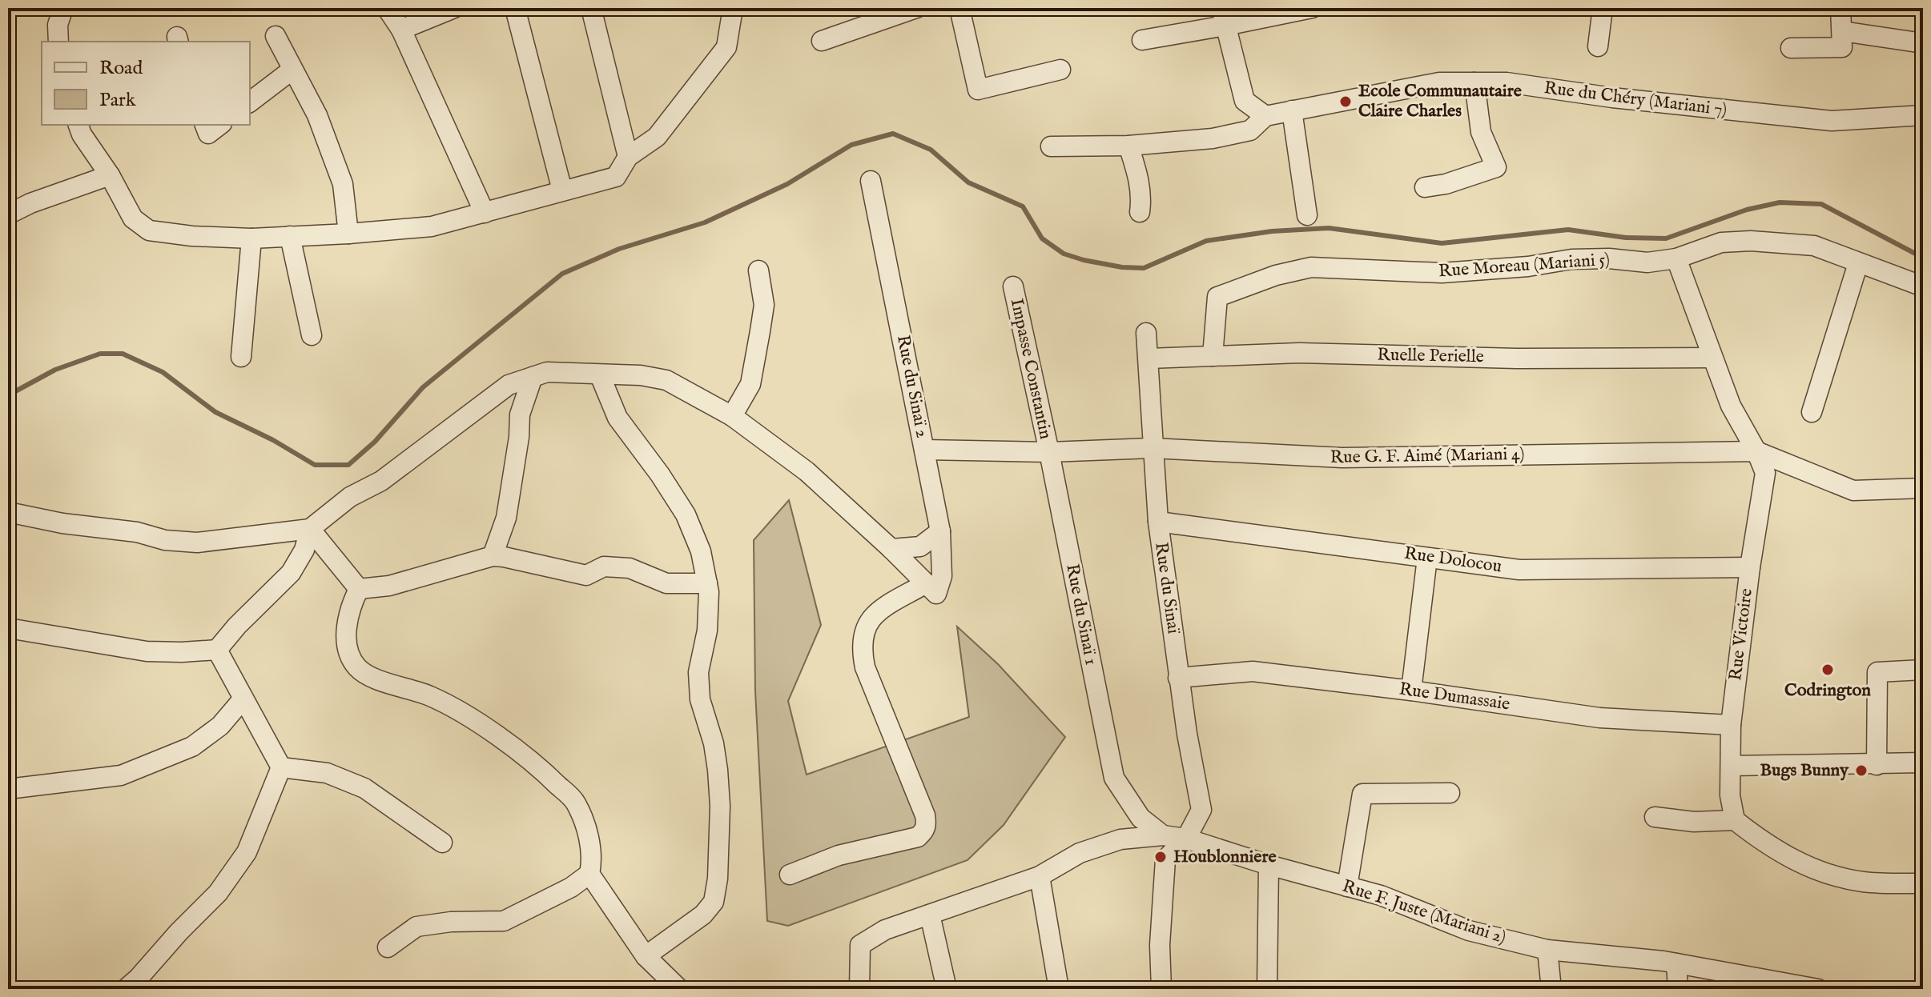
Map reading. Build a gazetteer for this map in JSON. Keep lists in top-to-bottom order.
{
  "streets": {
    "street": [
      "Rue du Chéry (Mariani 7)",
      "Rue Moreau (Mariani 5)",
      "Ruelle Perielle",
      "Impasse Constantin",
      "Rue du Sinaï 2",
      "Rue G. F. Aimé (Mariani 4)",
      "Rue Dolocou",
      "Rue du Sinaï",
      "Rue du Sinaï 1",
      "Rue Victoire",
      "Rue Dumassaie",
      "Rue F. Juste (Mariani 2)"
    ]
  },
  "crossings": [
    ["Rue Moreau (Mariani 5)", "Ruelle Perielle"],
    ["Rue Moreau (Mariani 5)", "Rue Victoire"],
    ["Ruelle Perielle", "Rue du Sinaï"],
    ["Ruelle Perielle", "Rue Victoire"],
    ["Impasse Constantin", "Rue G. F. Aimé (Mariani 4)"],
    ["Impasse Constantin", "Rue du Sinaï 1"],
    ["Rue du Sinaï 2", "Rue G. F. Aimé (Mariani 4)"],
    ["Rue G. F. Aimé (Mariani 4)", "Rue du Sinaï"],
    ["Rue G. F. Aimé (Mariani 4)", "Rue du Sinaï 1"],
    ["Rue G. F. Aimé (Mariani 4)", "Rue Victoire"],
    ["Rue Dolocou", "Rue du Sinaï"],
    ["Rue Dolocou", "Rue Victoire"],
    ["Rue du Sinaï", "Rue Dumassaie"],
    ["Rue du Sinaï", "Rue F. Juste (Mariani 2)"],
    ["Rue du Sinaï 1", "Rue F. Juste (Mariani 2)"],
    ["Rue Victoire", "Rue Dumassaie"]
  ],
  "places": [
    "Ecole Communautaire Claire Charles",
    "Codrington",
    "Bugs Bunny",
    "Houblonniere"
  ],
  "legend": ["Road", "Park"]
}
